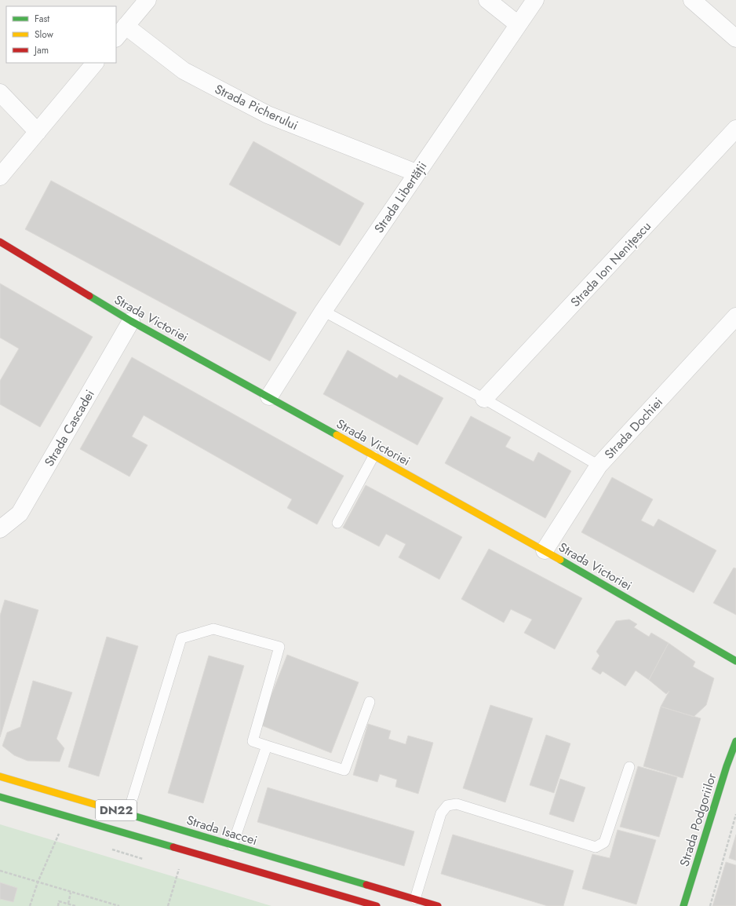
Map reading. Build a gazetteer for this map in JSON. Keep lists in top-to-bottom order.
{
  "streets": {
    "street": [
      "Strada Picherului",
      "Strada Libertății",
      "Strada Ion Nenițescu",
      "Strada Victoriei",
      "Strada Cascadei",
      "Strada Dochiei",
      "DN22",
      "Strada Podgoriilor",
      "Strada Isaccei"
    ]
  },
  "crossings": [
    ["Strada Picherului", "Strada Libertății"],
    ["Strada Libertății", "Strada Victoriei"],
    ["Strada Victoriei", "Strada Cascadei"],
    ["Strada Victoriei", "Strada Dochiei"]
  ],
  "legend": ["Fast", "Slow", "Jam"]
}
